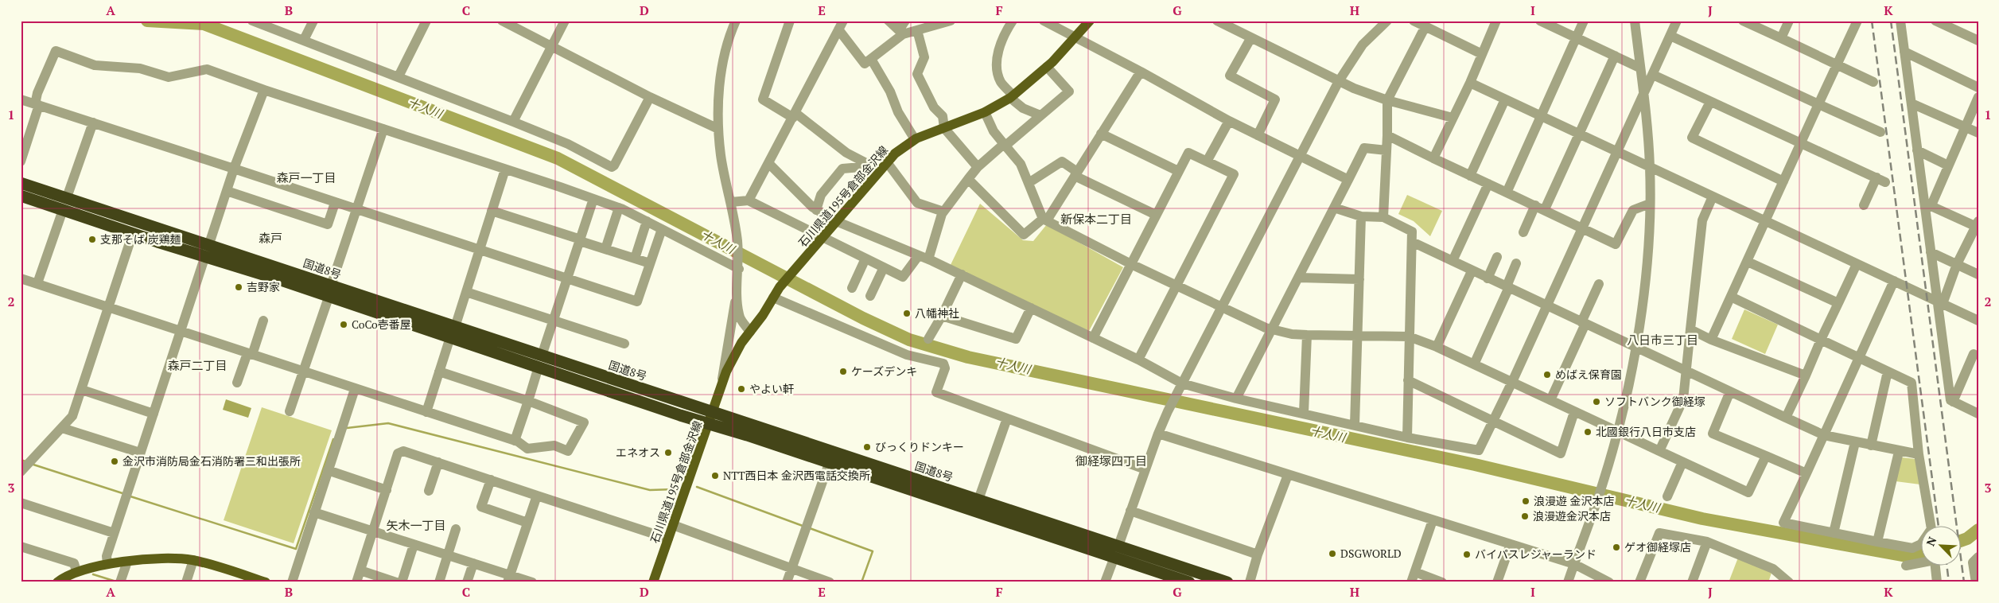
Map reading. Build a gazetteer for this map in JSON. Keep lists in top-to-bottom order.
{
  "streets": {
    "highway": ["国道8号"],
    "main road": ["石川県道195号倉部金沢線"]
  },
  "crossings": [
    ["石川県道195号倉部金沢線", "国道8号"]
  ],
  "districts": [
    "森戸一丁目",
    "新保本二丁目",
    "森戸",
    "八日市三丁目",
    "森戸二丁目",
    "御経塚四丁目",
    "矢木一丁目"
  ],
  "water": ["十人川"],
  "places": [
    "支那そば 炭鶏麺",
    "吉野家",
    "八幡神社",
    "CoCo壱番屋",
    "ケーズデンキ",
    "めばえ保育園",
    "やよい軒",
    "ソフトバンク御経塚",
    "北國銀行八日市支店",
    "びっくりドンキー",
    "エネオス",
    "金沢市消防局金石消防署三和出張所",
    "NTT西日本 金沢西電話交換所",
    "浪漫遊 金沢本店",
    "浪漫遊金沢本店",
    "ゲオ御経塚店",
    "DSGWORLD",
    "バイパスレジャーランド"
  ],
  "north": "top left",
  "grid": {
    "columns": [
      "A",
      "B",
      "C",
      "D",
      "E",
      "F",
      "G",
      "H",
      "I",
      "J",
      "K"
    ],
    "rows": ["1", "2", "3"]
  }
}
